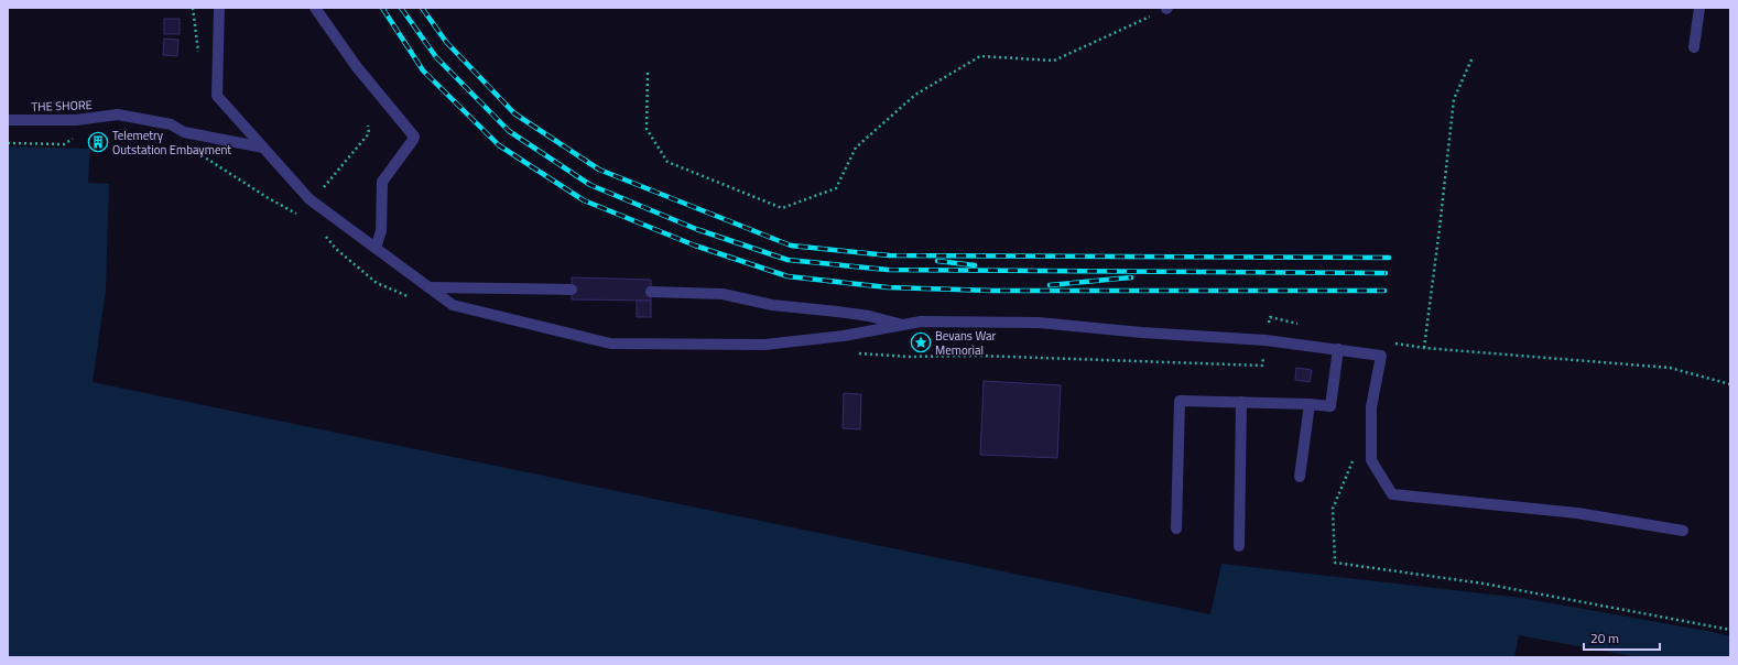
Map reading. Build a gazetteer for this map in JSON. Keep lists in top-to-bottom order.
{
  "streets": {
    "street": ["THE SHORE"]
  },
  "places": {
    "building": ["Telemetry Outstation Embayment"],
    "place": ["Bevans War Memorial"]
  },
  "scale_bar": "20 m"
}
